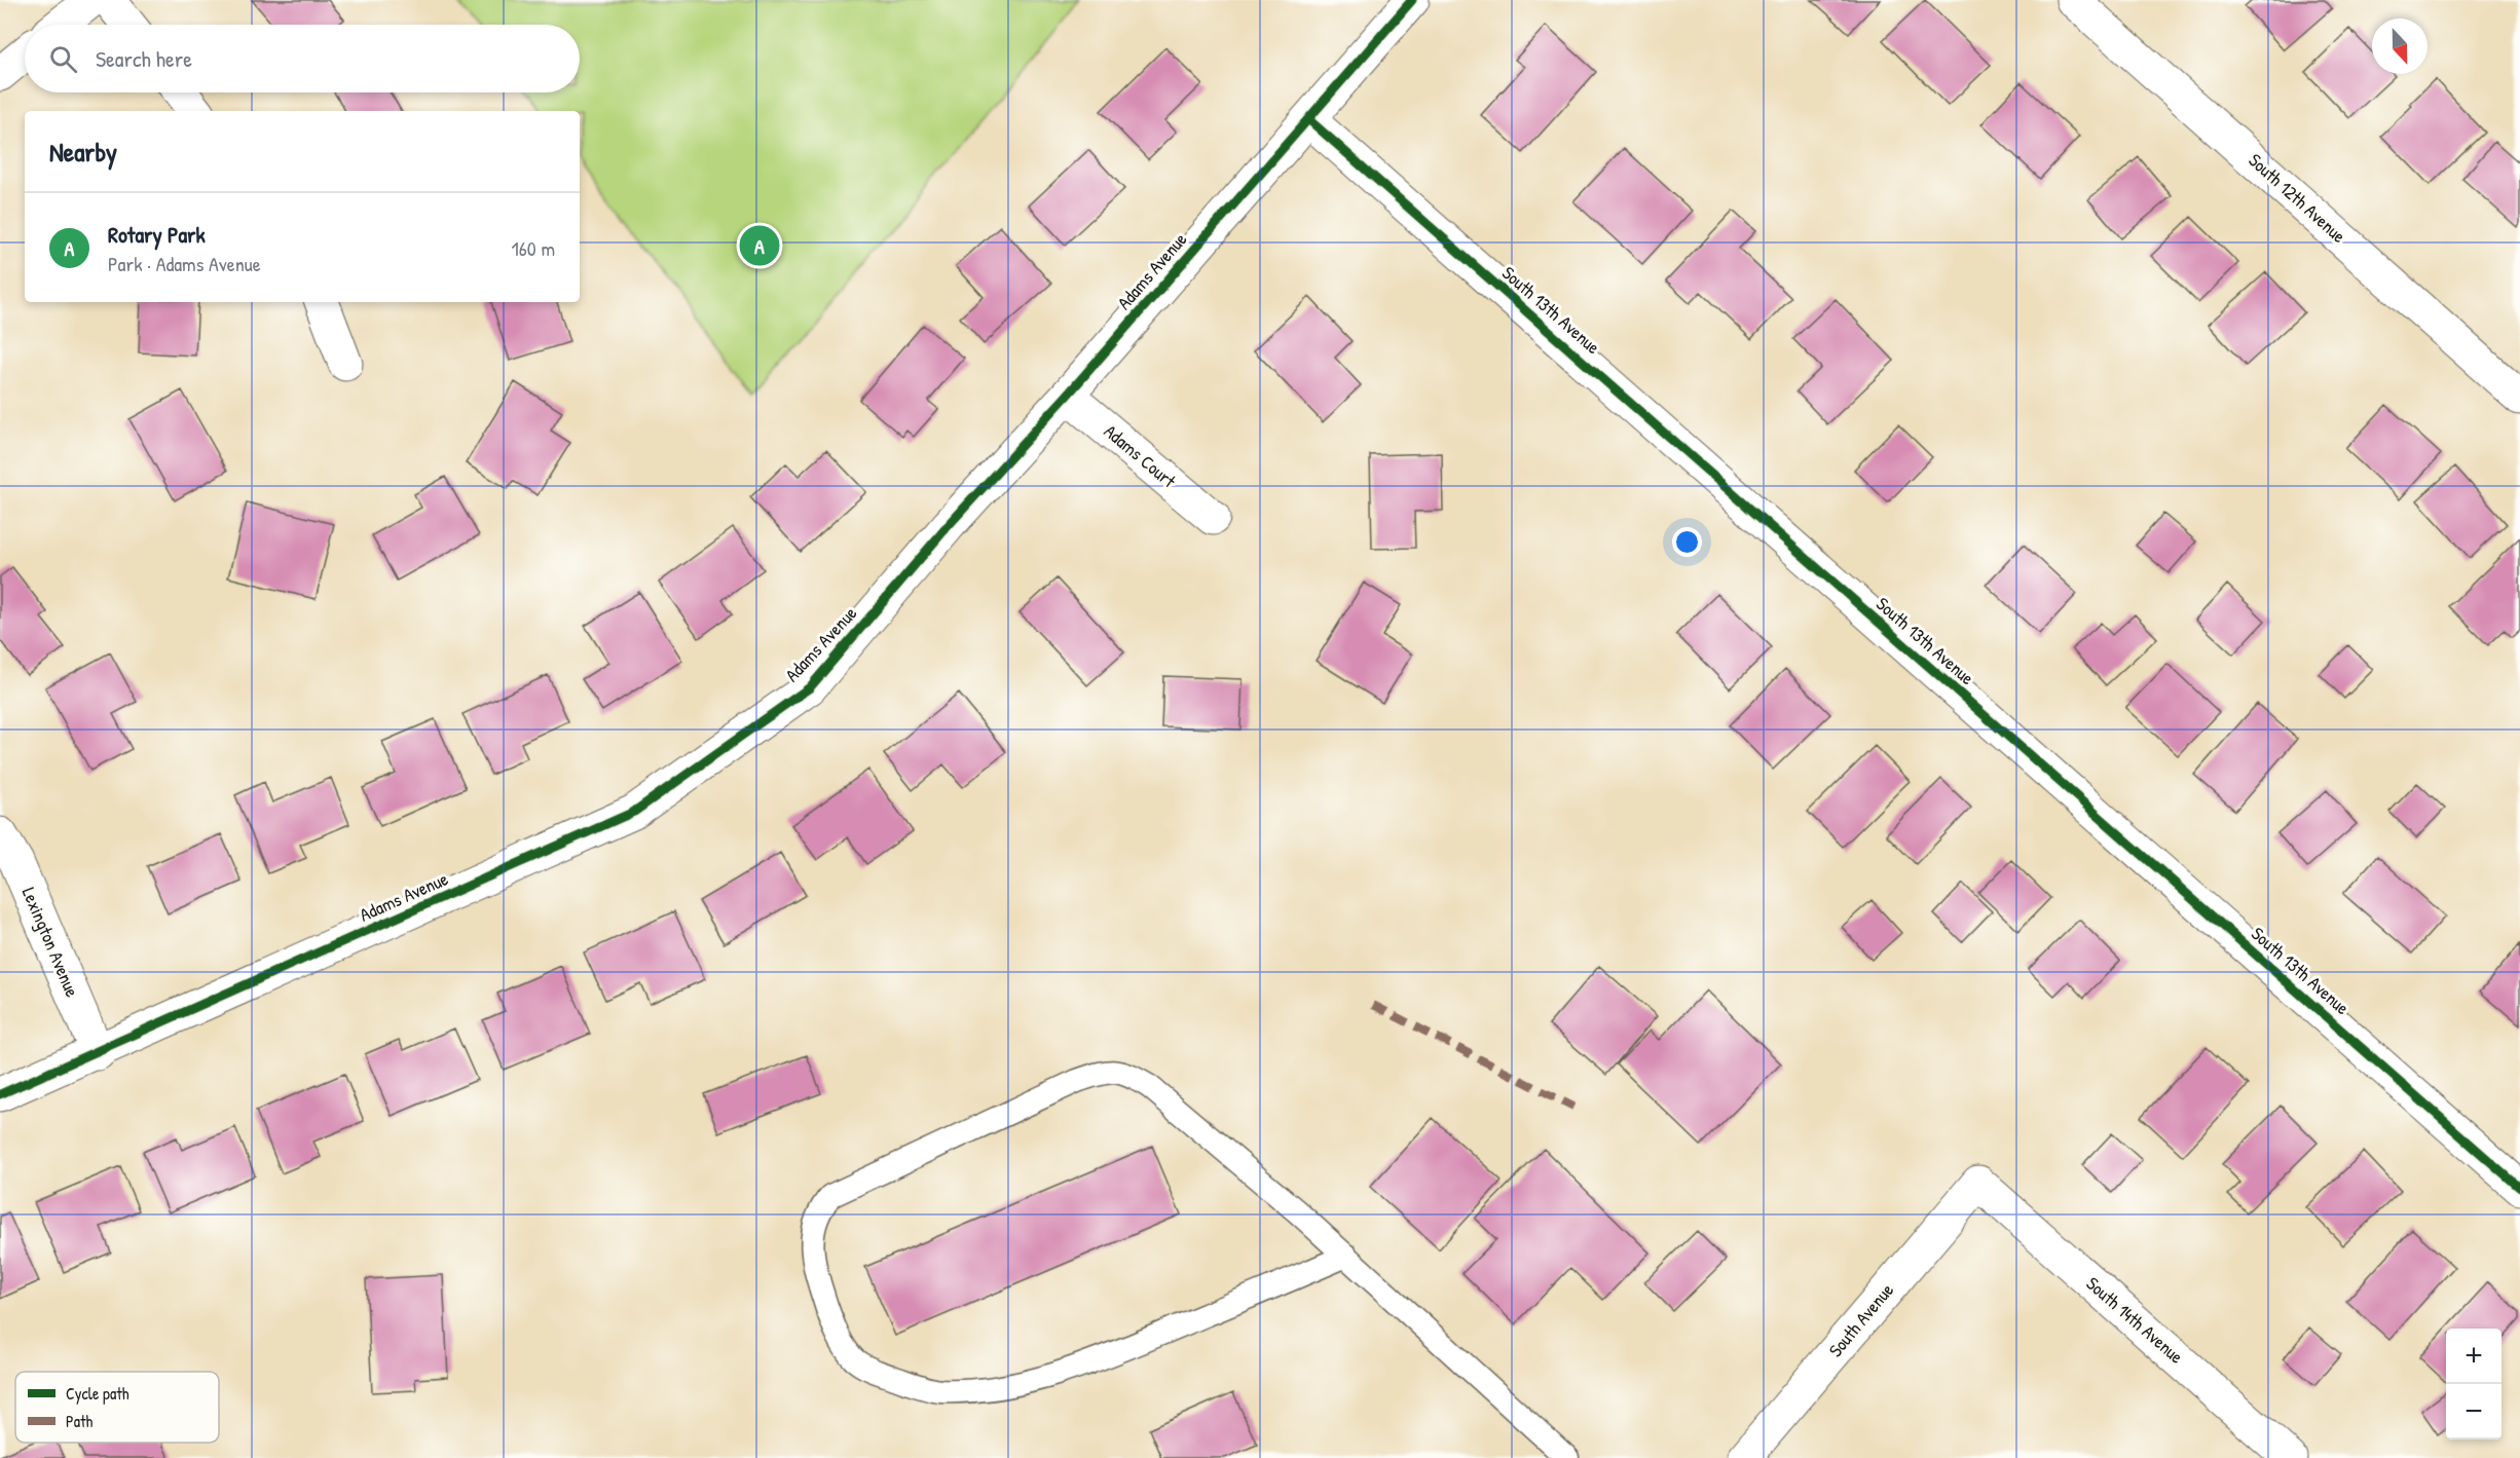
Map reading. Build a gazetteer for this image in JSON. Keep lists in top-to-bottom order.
{
  "streets": {
    "street": [
      "South 12th Avenue",
      "Adams Avenue",
      "South 13th Avenue",
      "Adams Court",
      "Lexington Avenue",
      "South Avenue",
      "South 14th Avenue"
    ]
  },
  "crossings": [
    ["Adams Avenue", "South 13th Avenue"],
    ["Adams Avenue", "Adams Court"],
    ["Adams Avenue", "Lexington Avenue"],
    ["South Avenue", "South 14th Avenue"]
  ],
  "legend": ["Cycle path", "Path"],
  "north": "bottom",
  "page": {
    "search": "Search here",
    "heading": "Nearby",
    "list": [
      {
        "mark": "A",
        "name": "Rotary Park",
        "note": "Park · Adams Avenue",
        "value": "160 m"
      }
    ],
    "pins": "A",
    "map_buttons": ["+", "−"]
  }
}
